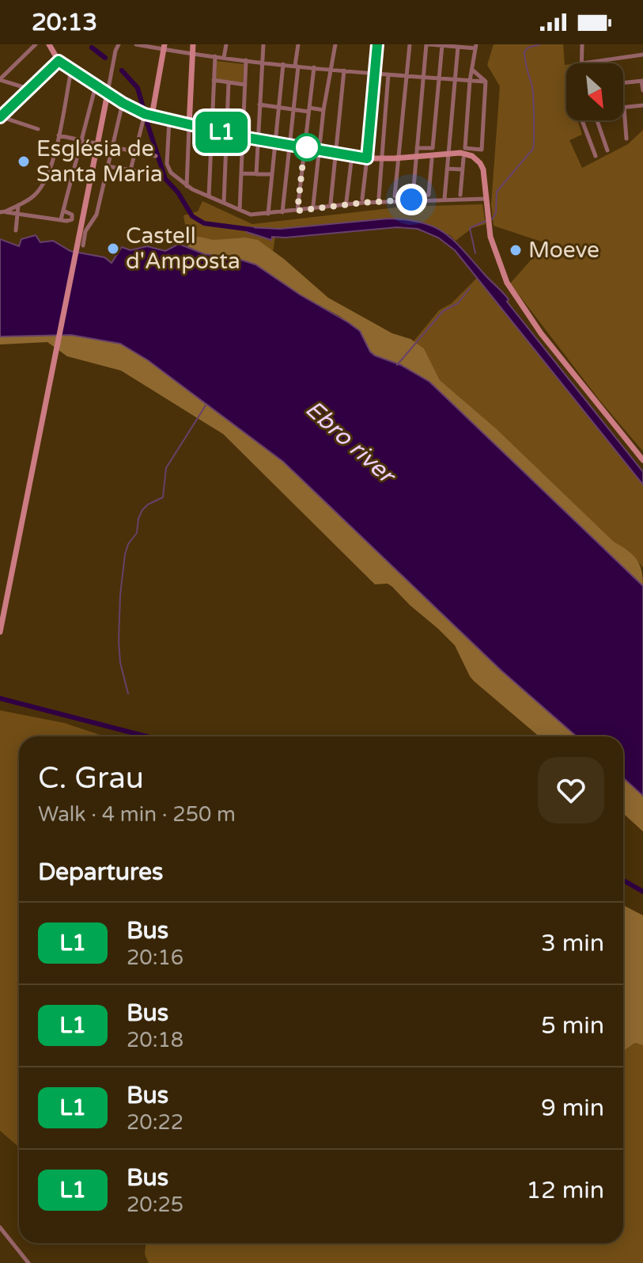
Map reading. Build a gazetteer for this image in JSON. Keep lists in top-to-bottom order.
{
  "water": ["Ebro river"],
  "places": ["Església de Santa Maria", "Castell d'Amposta", "Moeve"],
  "lines": ["bus line L1"],
  "north": "bottom right",
  "page": {
    "status": "20:13",
    "on_map": "L1",
    "heading": [
      ["C. Grau", "Walk · 4 min · 250 m"],
      "Departures"
    ],
    "list": [
      {
        "mark": "L1",
        "name": "Bus",
        "note": "20:16",
        "value": "3 min"
      },
      {
        "mark": "L1",
        "name": "Bus",
        "note": "20:18",
        "value": "5 min"
      },
      {
        "mark": "L1",
        "name": "Bus",
        "note": "20:22",
        "value": "9 min"
      },
      {
        "mark": "L1",
        "name": "Bus",
        "note": "20:25",
        "value": "12 min"
      }
    ]
  }
}
